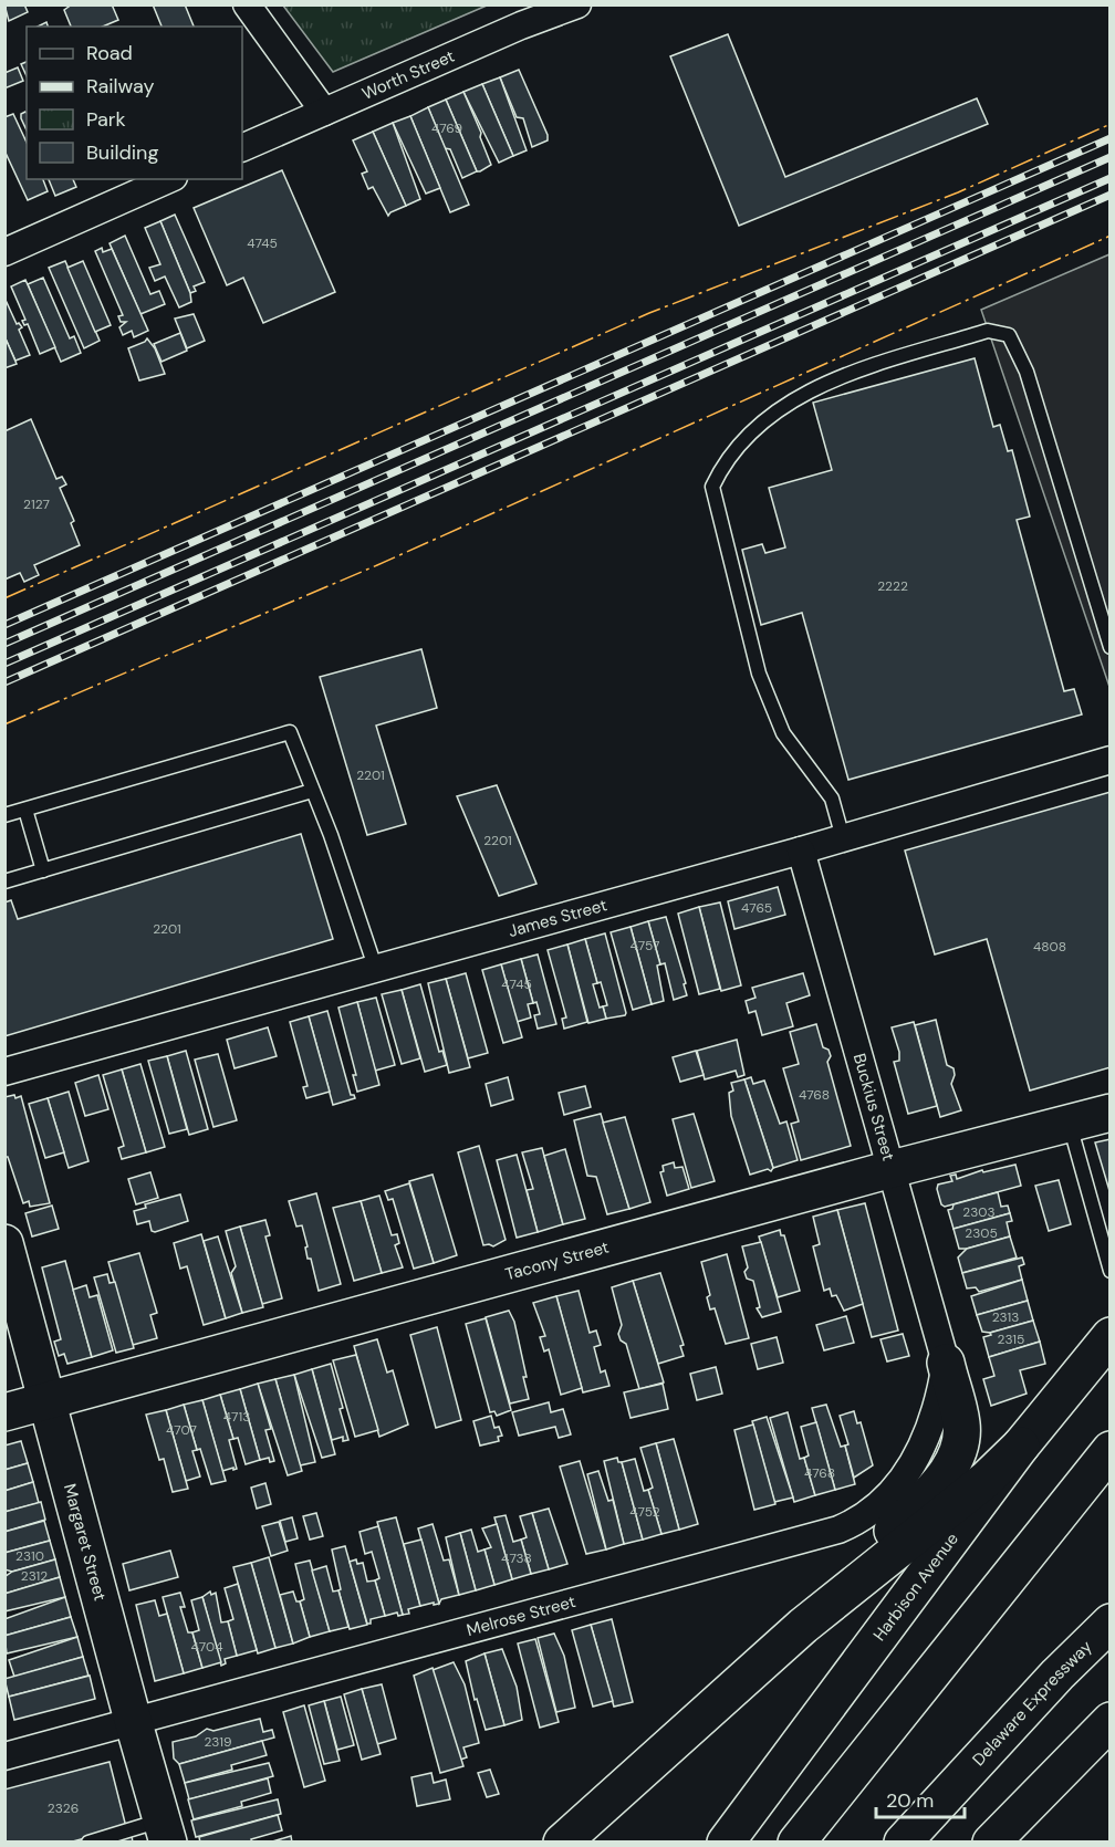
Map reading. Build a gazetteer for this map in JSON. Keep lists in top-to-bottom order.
{
  "streets": {
    "main road": [
      "Tacony Street",
      "Margaret Street",
      "Harbison Avenue",
      "Delaware Expressway"
    ],
    "street": [
      "Worth Street",
      "James Street",
      "Buckius Street",
      "Melrose Street"
    ]
  },
  "crossings": [
    ["James Street", "Buckius Street"],
    ["Buckius Street", "Tacony Street"],
    ["Buckius Street", "Melrose Street"],
    ["Tacony Street", "Margaret Street"],
    ["Margaret Street", "Melrose Street"]
  ],
  "house_numbers": [
    "4769",
    "4745",
    "2127",
    "2222",
    "2201",
    "2201",
    "4765",
    "2201",
    "4757",
    "4808",
    "4745",
    "4768",
    "2303",
    "2305",
    "2313",
    "2315",
    "4713",
    "4707",
    "4768",
    "4752",
    "2310",
    "4738",
    "2312",
    "4704",
    "2319",
    "2326"
  ],
  "legend": [
    "Road",
    "Railway",
    "Park",
    "Building"
  ],
  "scale_bar": "20 m"
}
